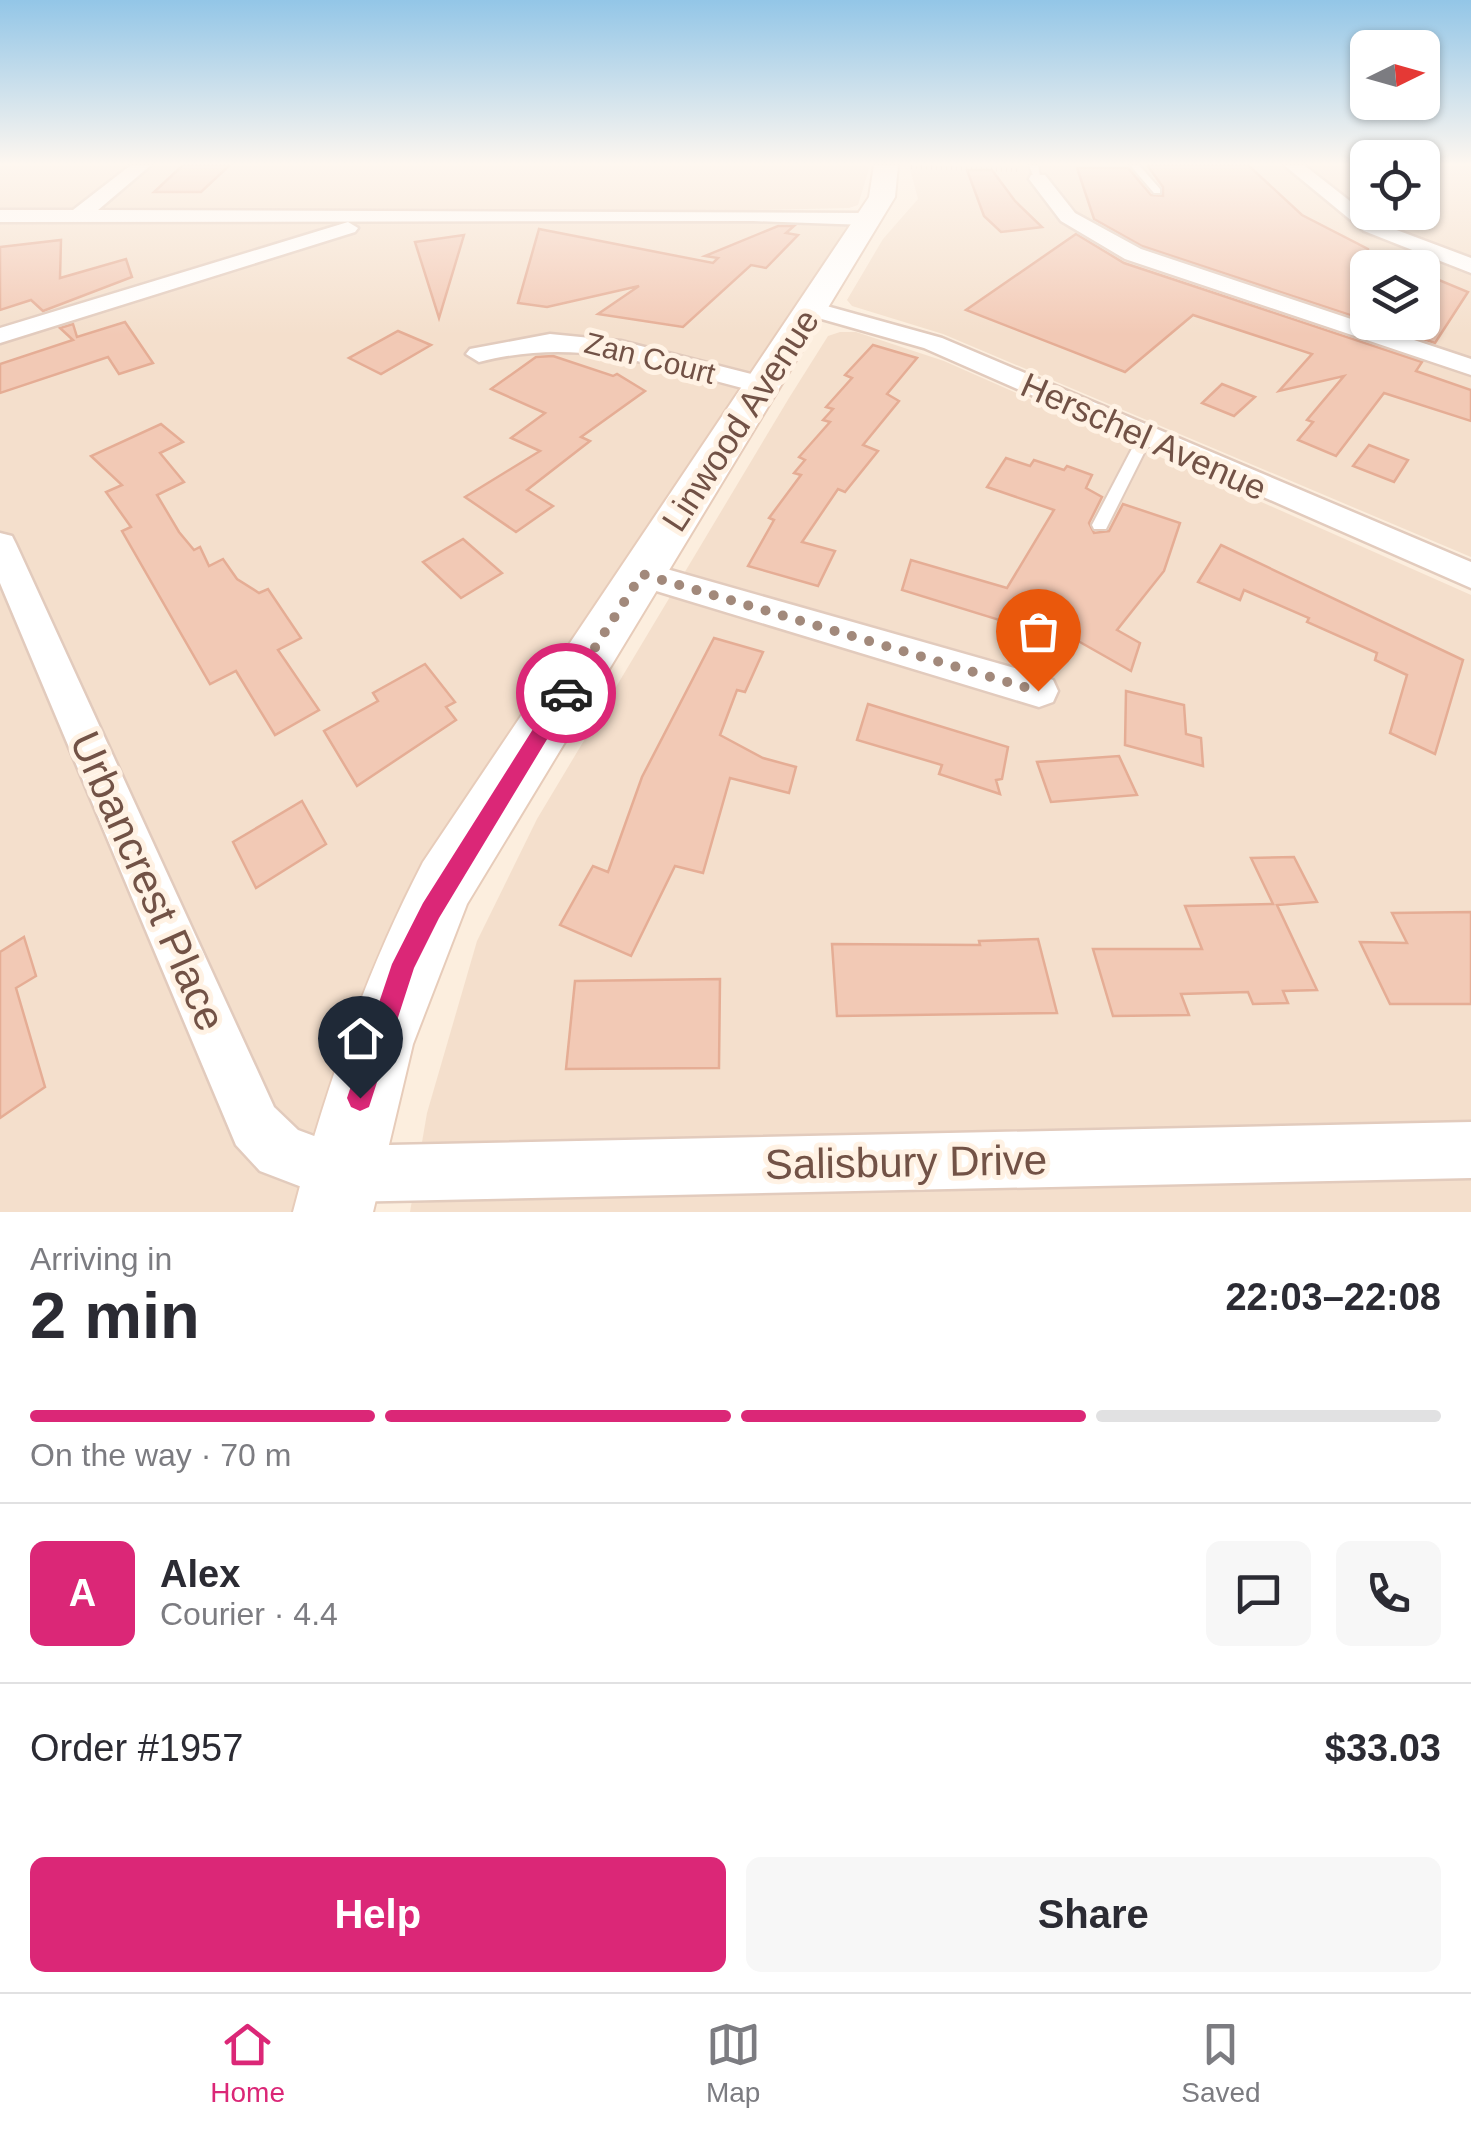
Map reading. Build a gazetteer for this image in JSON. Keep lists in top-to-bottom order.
{
  "streets": {
    "main road": ["Linwood Avenue"],
    "street": [
      "Zan Court",
      "Herschel Avenue",
      "Urbancrest Place",
      "Salisbury Drive"
    ]
  },
  "crossings": [
    ["Zan Court", "Linwood Avenue"],
    ["Linwood Avenue", "Herschel Avenue"],
    ["Linwood Avenue", "Urbancrest Place"],
    ["Linwood Avenue", "Salisbury Drive"],
    ["Urbancrest Place", "Salisbury Drive"]
  ],
  "north": "right",
  "page": {
    "heading": ["2 min", "Arriving in", "22:03–22:08"],
    "panel": [
      "Alex",
      "Courier · 4.4",
      "Order #1957",
      "$33.03"
    ],
    "bar": "On the way · 70 m",
    "round": "A",
    "buttons": ["Help", "Share"],
    "tabs": ["Home", "Map", "Saved"]
  }
}
